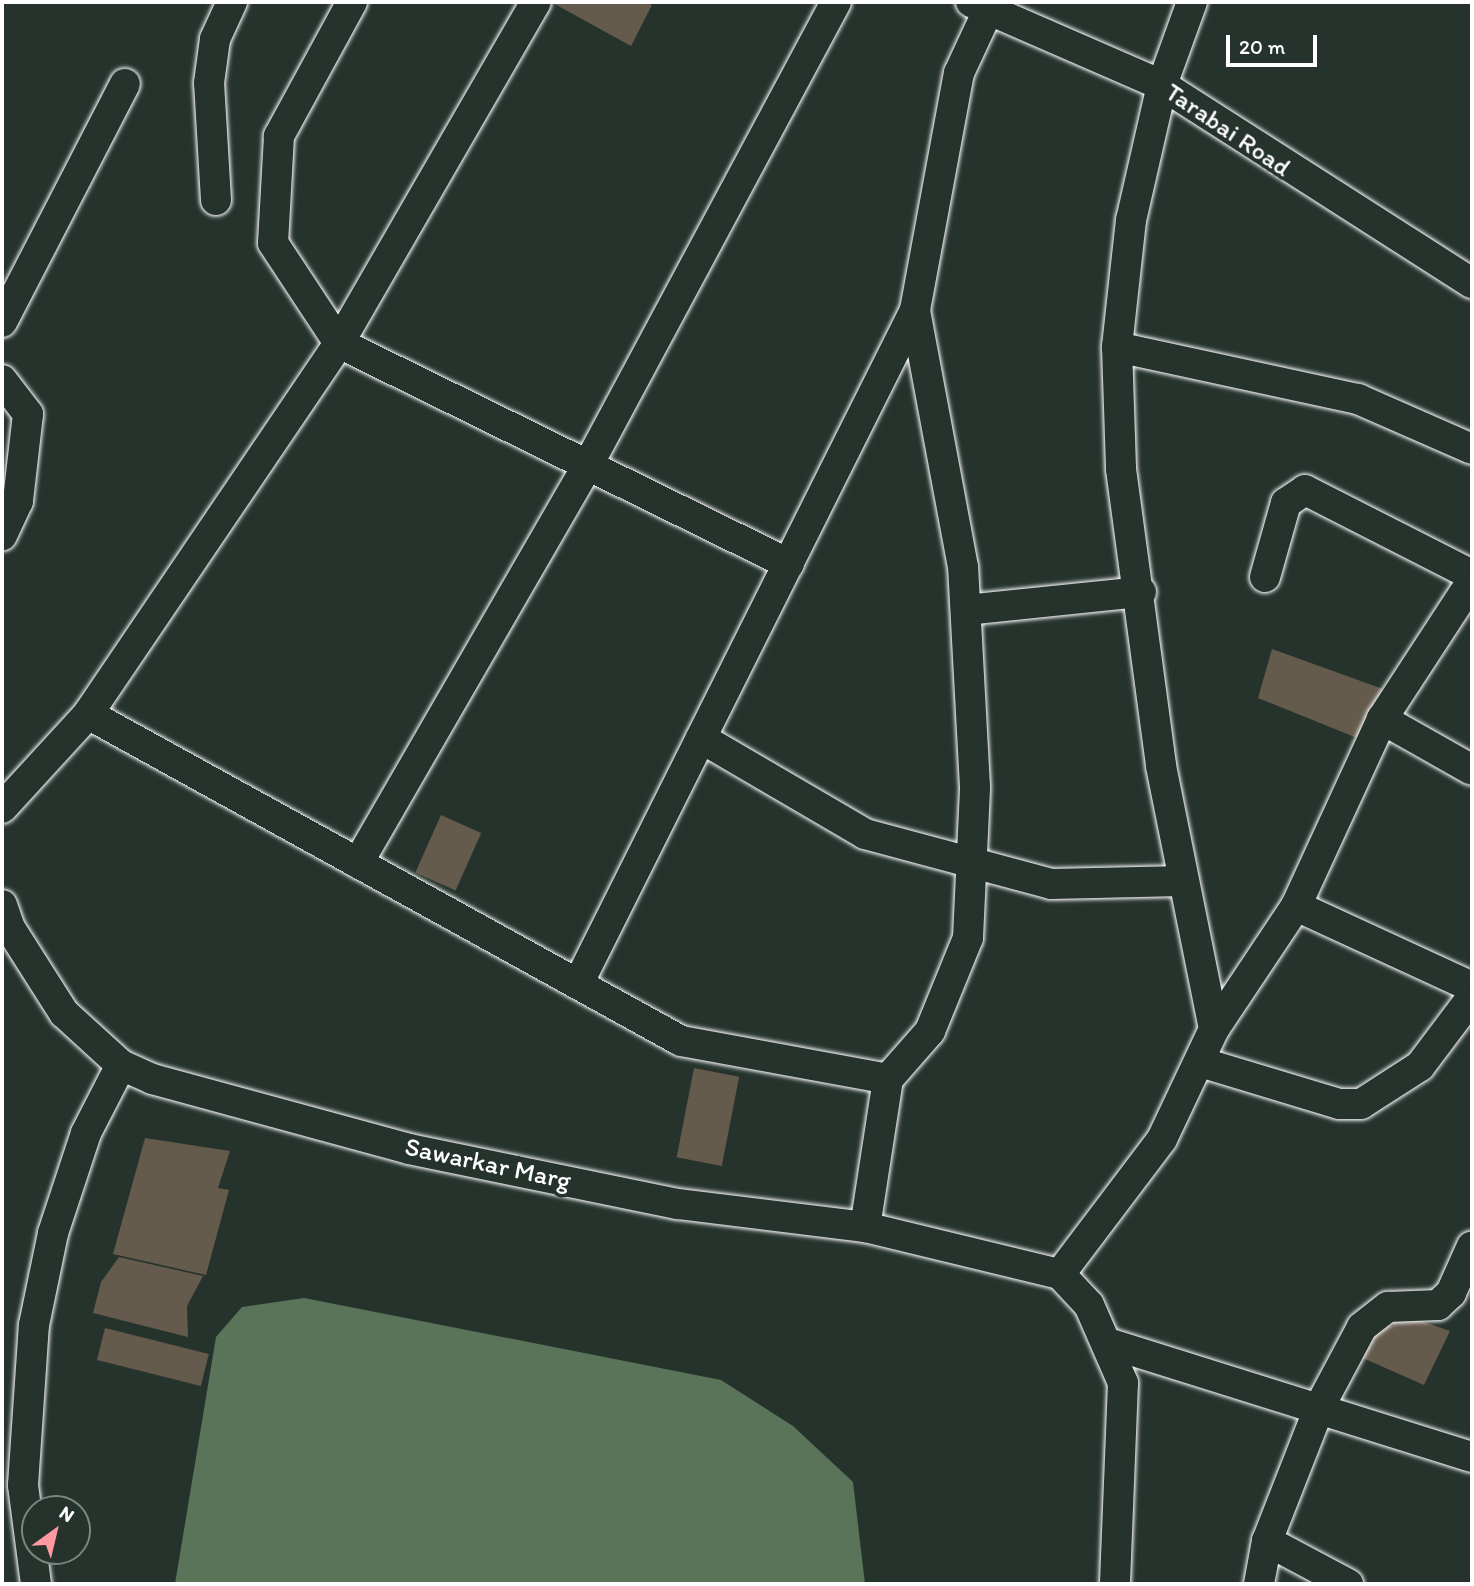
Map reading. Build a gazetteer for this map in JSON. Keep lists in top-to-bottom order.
{
  "streets": {
    "street": ["Tarabai Road", "Sawarkar Marg"]
  },
  "scale_bar": "20 m",
  "north": "top right"
}
